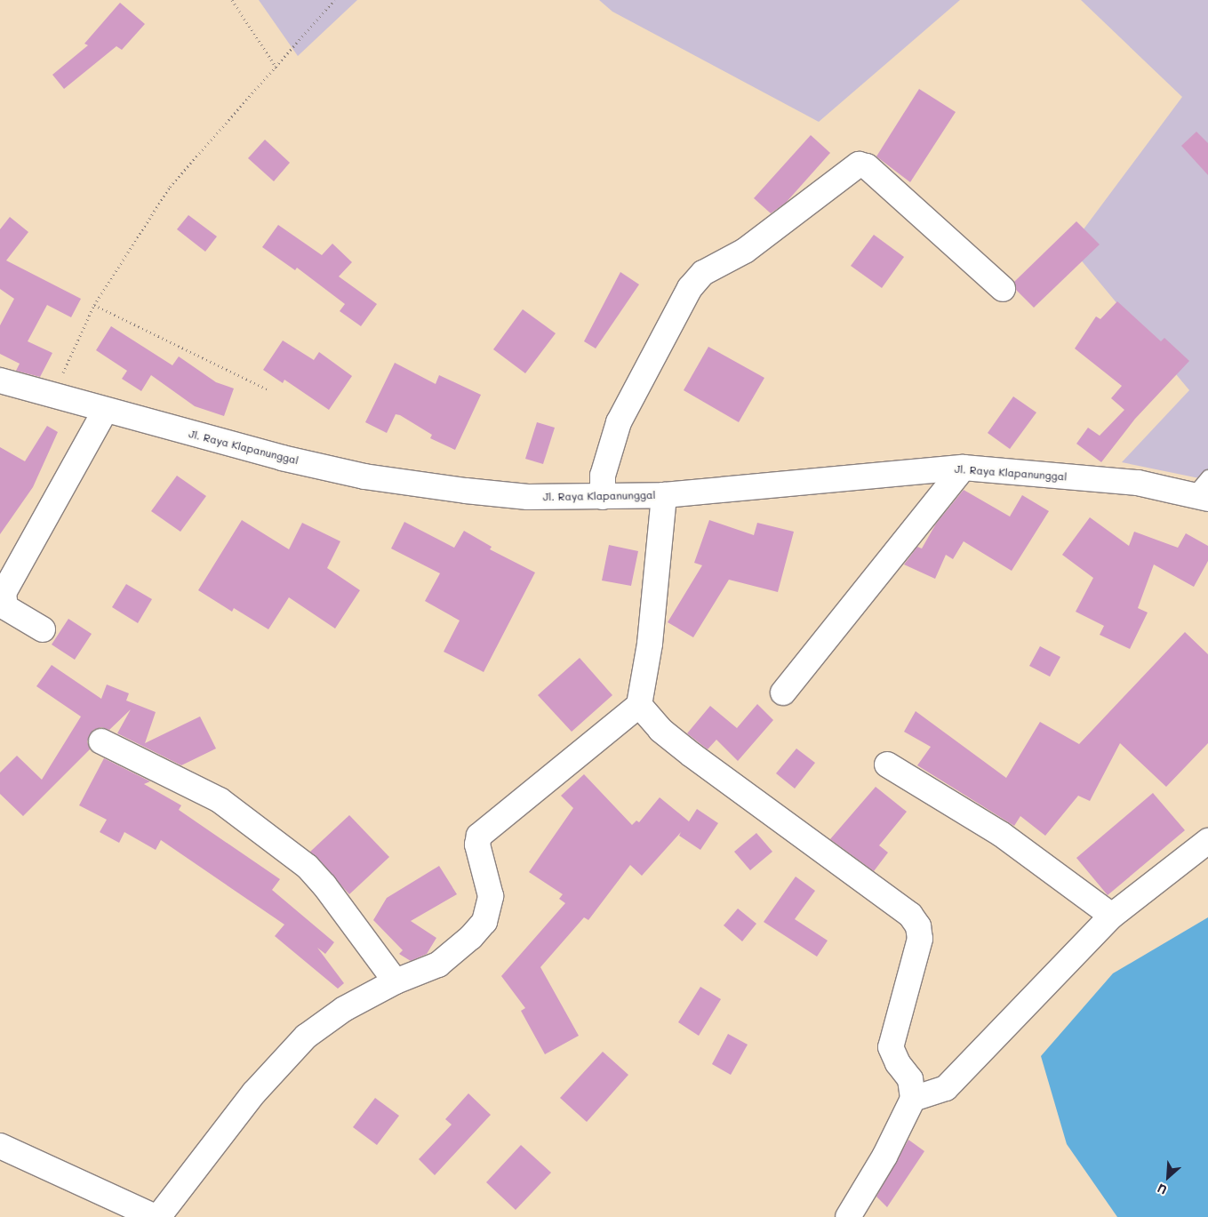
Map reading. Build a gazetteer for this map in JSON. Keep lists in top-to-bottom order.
{
  "streets": {
    "street": ["Jl. Raya Klapanunggal"]
  },
  "north": "bottom left"
}
